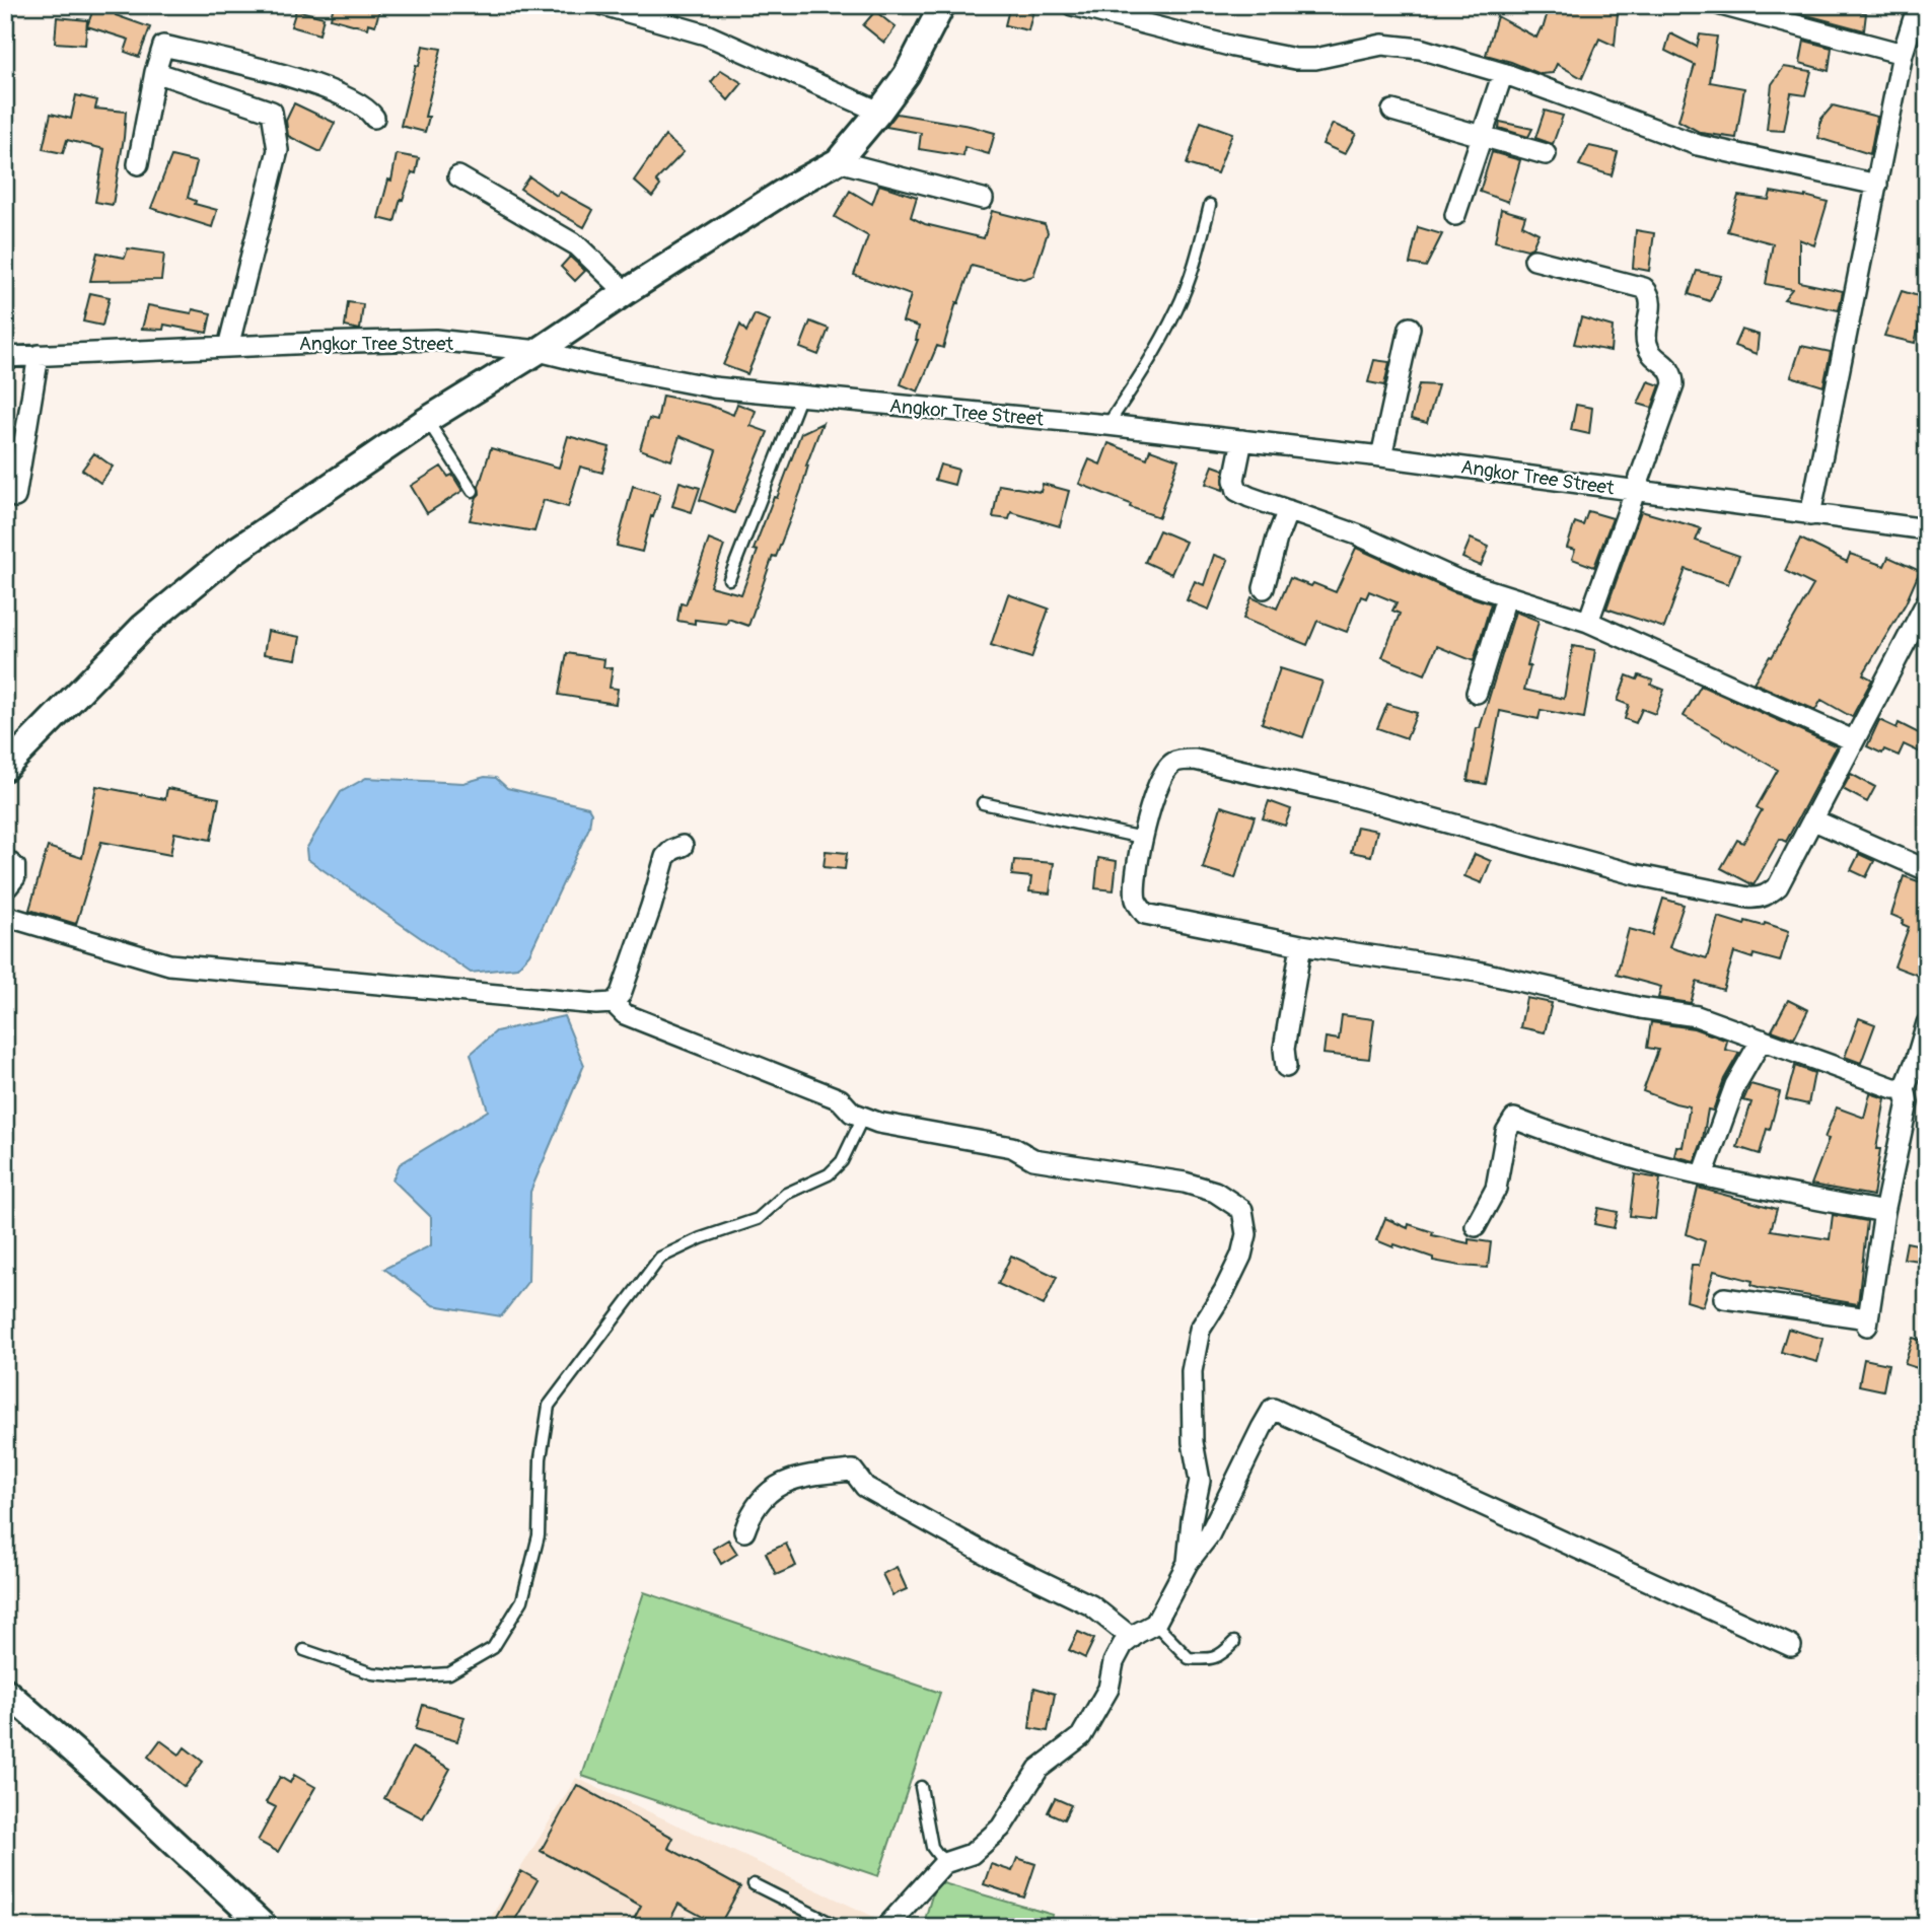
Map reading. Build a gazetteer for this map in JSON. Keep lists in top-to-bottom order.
{
  "streets": {
    "street": ["Angkor Tree Street"]
  }
}
